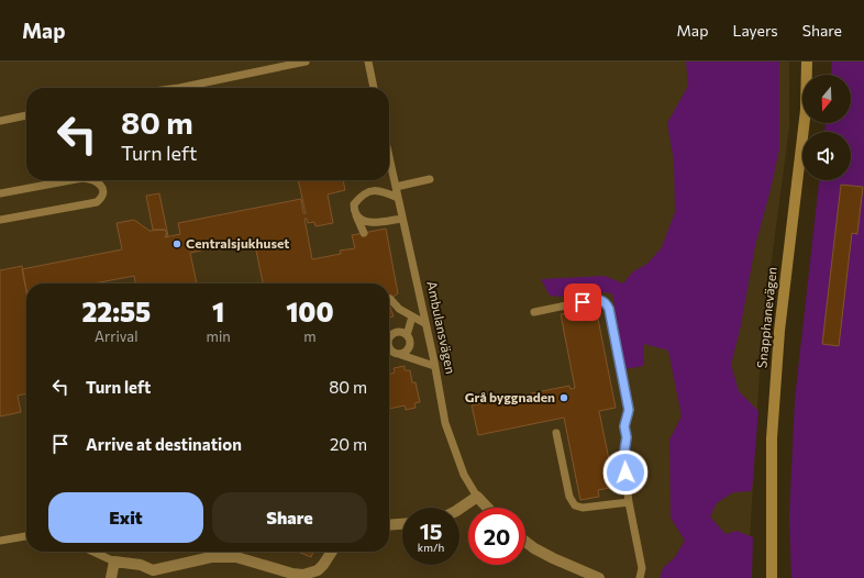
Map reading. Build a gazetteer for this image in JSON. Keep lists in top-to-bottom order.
{
  "streets": {
    "main road": ["Snapphanevägen"],
    "street": ["Ambulansvägen"]
  },
  "places": ["Centralsjukhuset", "Grå byggnaden"],
  "north": "bottom",
  "page": {
    "header": "Map",
    "nav": ["Map", "Layers", "Share"],
    "turn": ["80 m", "Turn left"],
    "eta": [
      "22:55",
      "Arrival",
      "1",
      "min",
      "100",
      "m"
    ],
    "list": [
      {
        "name": "Turn left",
        "value": "80 m"
      },
      {
        "name": "Arrive at destination",
        "value": "20 m"
      }
    ],
    "buttons": ["Exit", "Share"],
    "speed": "15 km/h",
    "limit": "20"
  }
}
